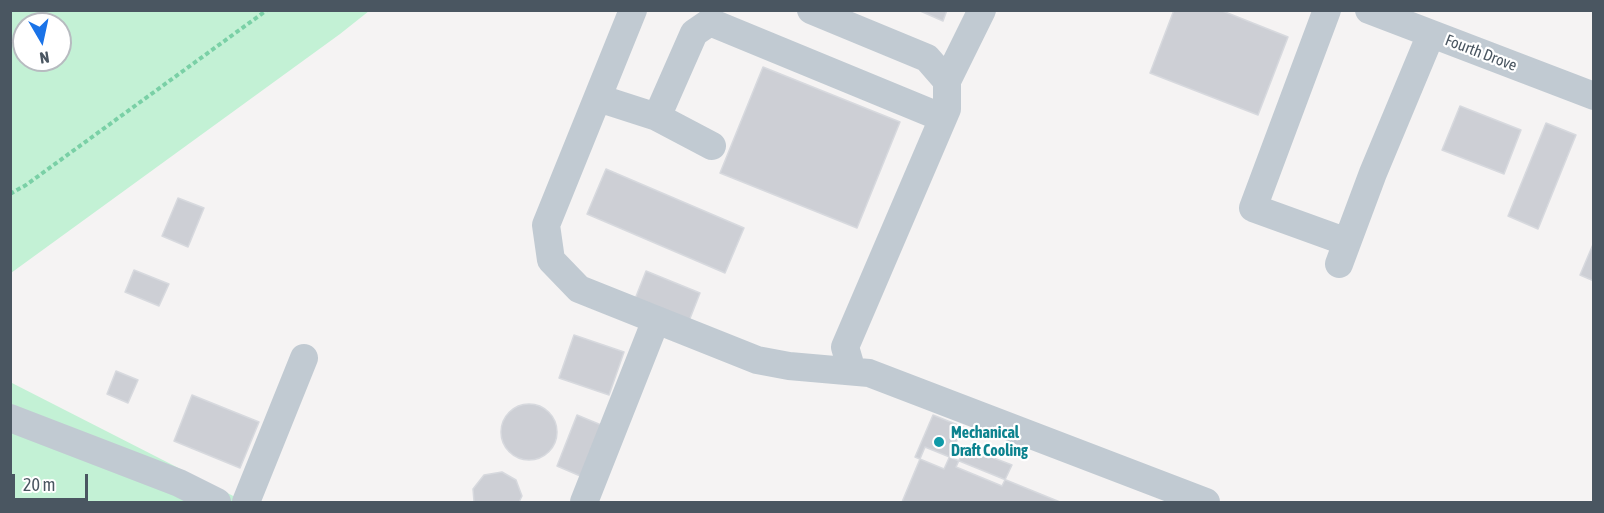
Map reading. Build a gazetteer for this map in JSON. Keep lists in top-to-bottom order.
{
  "streets": {
    "lane": ["Fourth Drove"]
  },
  "places": ["Mechanical Draft Cooling"],
  "scale_bar": "20 m",
  "north": "bottom"
}
